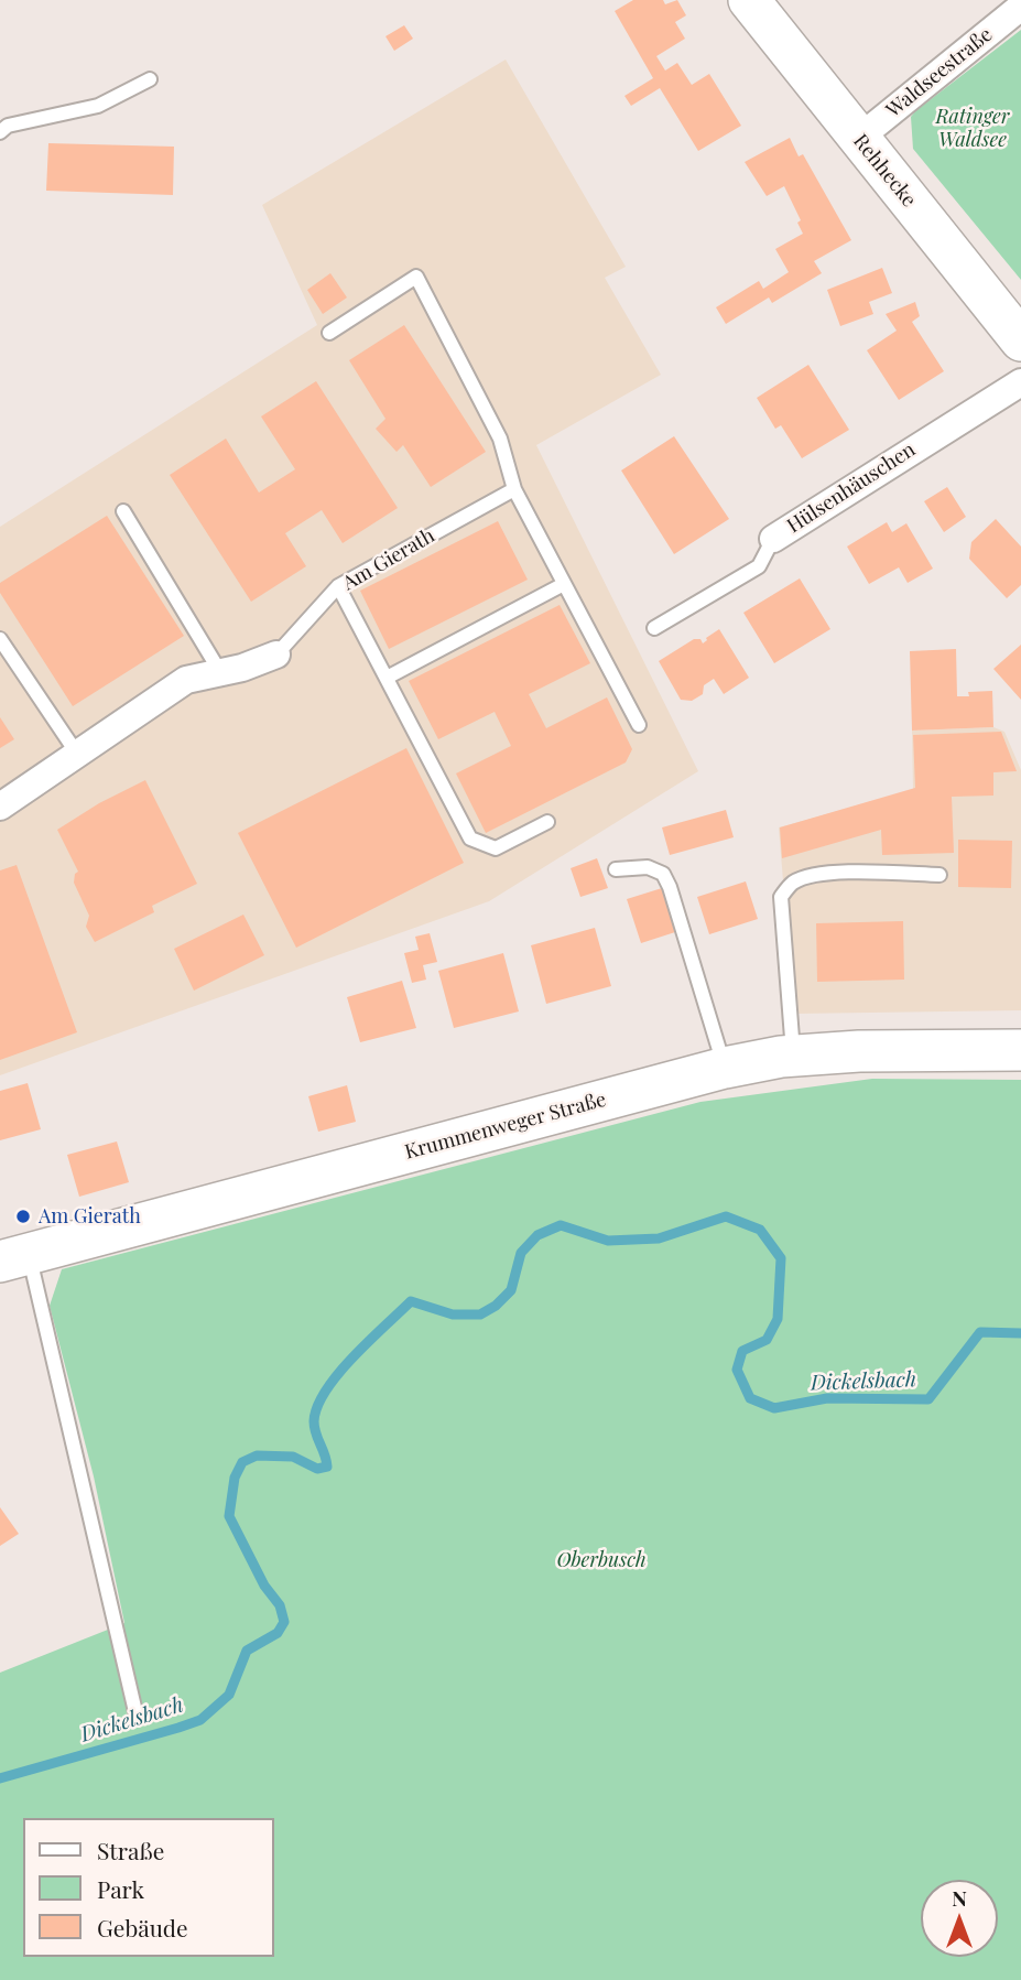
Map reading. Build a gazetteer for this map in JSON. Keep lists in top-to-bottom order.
{
  "streets": {
    "main road": ["Rehhecke", "Krummenweger Straße"],
    "street": ["Waldseestraße", "Hülsenhäuschen", "Am Gierath"]
  },
  "crossings": [
    ["Waldseestraße", "Rehhecke"]
  ],
  "water": ["Dickelsbach"],
  "parks": ["Ratinger Waldsee", "Oberbusch"],
  "places": ["Am Gierath"],
  "legend": ["Straße", "Park", "Gebäude"],
  "north": "top"
}
